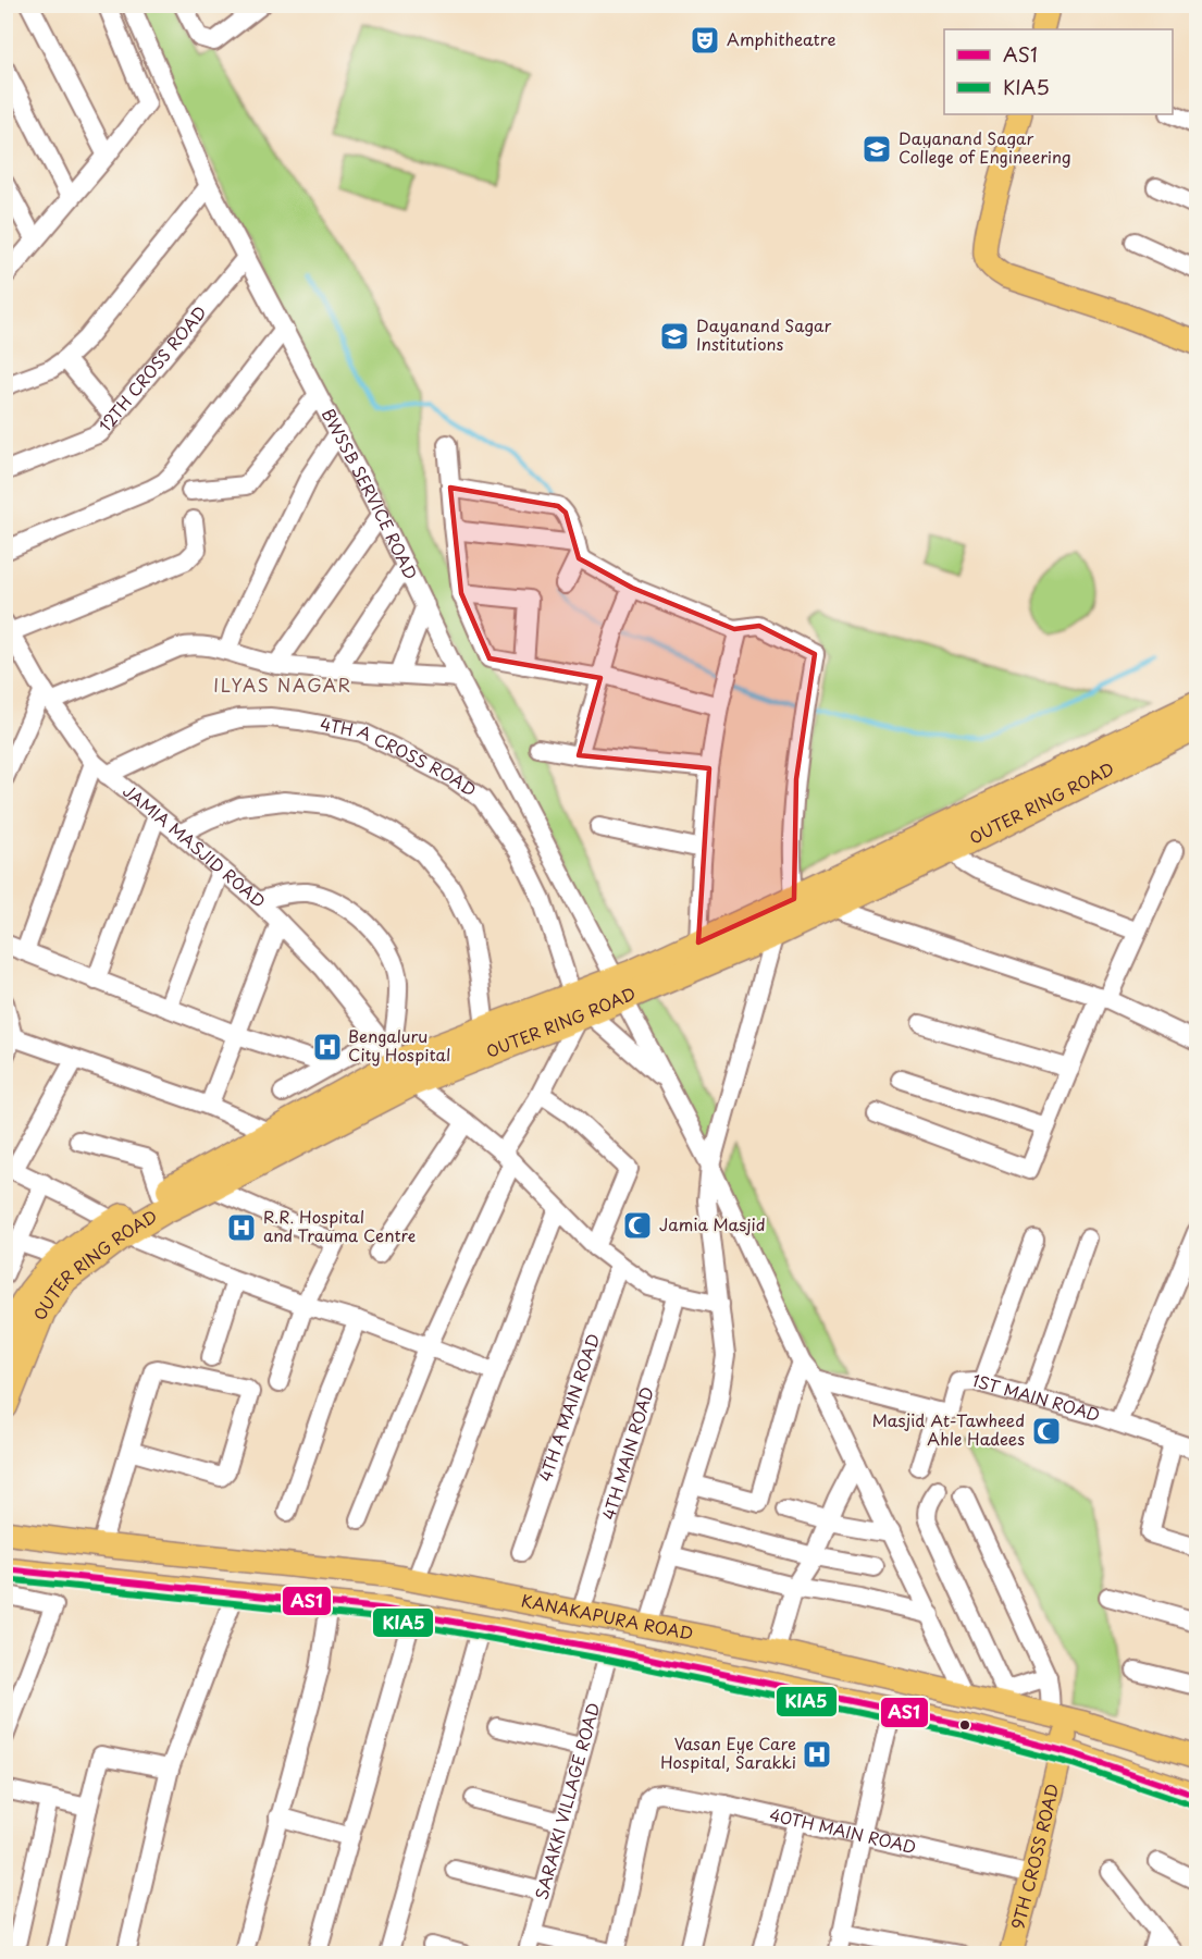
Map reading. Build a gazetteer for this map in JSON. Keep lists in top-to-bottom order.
{
  "streets": {
    "highway": ["OUTER RING ROAD"],
    "main road": ["KANAKAPURA ROAD", "9TH CROSS ROAD"],
    "street": [
      "12TH CROSS ROAD",
      "BWSSB SERVICE ROAD",
      "4TH A CROSS ROAD",
      "JAMIA MASJID ROAD",
      "1ST MAIN ROAD",
      "4TH A MAIN ROAD",
      "4TH MAIN ROAD",
      "SARAKKI VILLAGE ROAD",
      "40TH MAIN ROAD"
    ]
  },
  "crossings": [
    ["12TH CROSS ROAD", "BWSSB SERVICE ROAD"],
    ["BWSSB SERVICE ROAD", "OUTER RING ROAD"],
    ["BWSSB SERVICE ROAD", "KANAKAPURA ROAD"],
    ["4TH A CROSS ROAD", "OUTER RING ROAD"],
    ["4TH A CROSS ROAD", "JAMIA MASJID ROAD"],
    ["OUTER RING ROAD", "JAMIA MASJID ROAD"],
    ["JAMIA MASJID ROAD", "4TH A MAIN ROAD"],
    ["JAMIA MASJID ROAD", "4TH MAIN ROAD"],
    ["4TH MAIN ROAD", "KANAKAPURA ROAD"],
    ["KANAKAPURA ROAD", "SARAKKI VILLAGE ROAD"],
    ["KANAKAPURA ROAD", "9TH CROSS ROAD"],
    ["40TH MAIN ROAD", "9TH CROSS ROAD"]
  ],
  "districts": ["ILYAS NAGAR"],
  "places": {
    "theatre": ["Amphitheatre"],
    "school or university": ["Dayanand Sagar College of Engineering", "Dayanand Sagar Institutions"],
    "hospital": ["Bengaluru City Hospital", "R.R. Hospital and Trauma Centre", "Vasan Eye Care Hospital, Sarakki"],
    "mosque": ["Jamia Masjid", "Masjid At-Tawheed Ahle Hadees"]
  },
  "lines": ["transit line AS1", "transit line KIA5"],
  "legend": ["AS1", "KIA5"]
}
